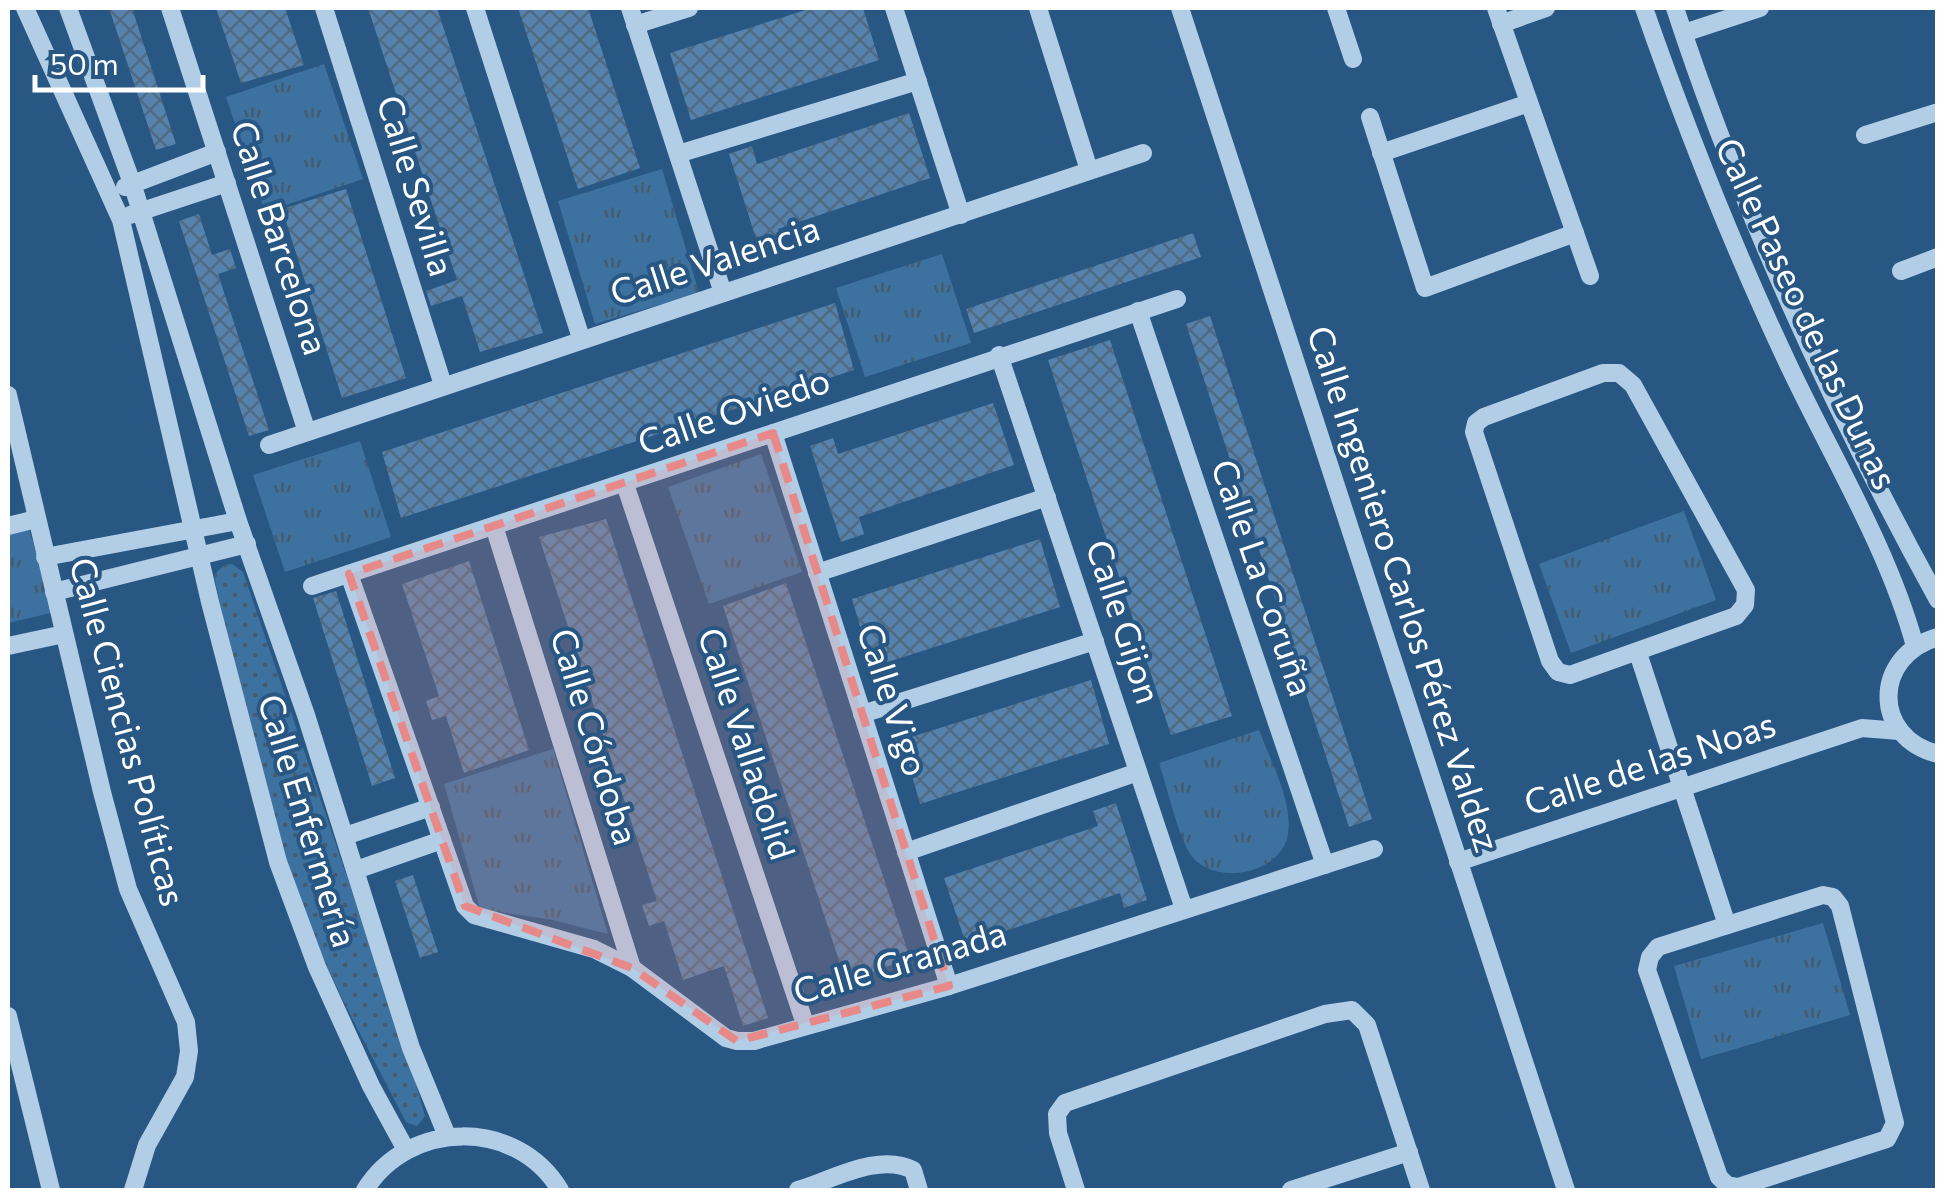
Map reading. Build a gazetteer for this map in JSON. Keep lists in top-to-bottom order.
{
  "streets": {
    "street": [
      "Calle Sevilla",
      "Calle Barcelona",
      "Calle Valencia",
      "Calle Paseo de las Dunas",
      "Calle Oviedo",
      "Calle La Coruña",
      "Calle Ingeniero Carlos Pérez Valdez",
      "Calle Gijon",
      "Calle Vigo",
      "Calle Ciencias Políticas",
      "Calle Córdoba",
      "Calle Valladolid",
      "Calle de las Noas",
      "Calle Enfermería",
      "Calle Granada"
    ]
  },
  "crossings": [
    ["Calle Sevilla", "Calle Valencia"],
    ["Calle Barcelona", "Calle Valencia"],
    ["Calle Oviedo", "Calle La Coruña"],
    ["Calle Oviedo", "Calle Gijon"],
    ["Calle Oviedo", "Calle Vigo"],
    ["Calle Oviedo", "Calle Córdoba"],
    ["Calle Oviedo", "Calle Valladolid"],
    ["Calle La Coruña", "Calle Granada"],
    ["Calle Ingeniero Carlos Pérez Valdez", "Calle de las Noas"],
    ["Calle Gijon", "Calle Granada"],
    ["Calle Vigo", "Calle Granada"],
    ["Calle Córdoba", "Calle Granada"],
    ["Calle Valladolid", "Calle Granada"]
  ],
  "scale_bar": "50 m"
}
